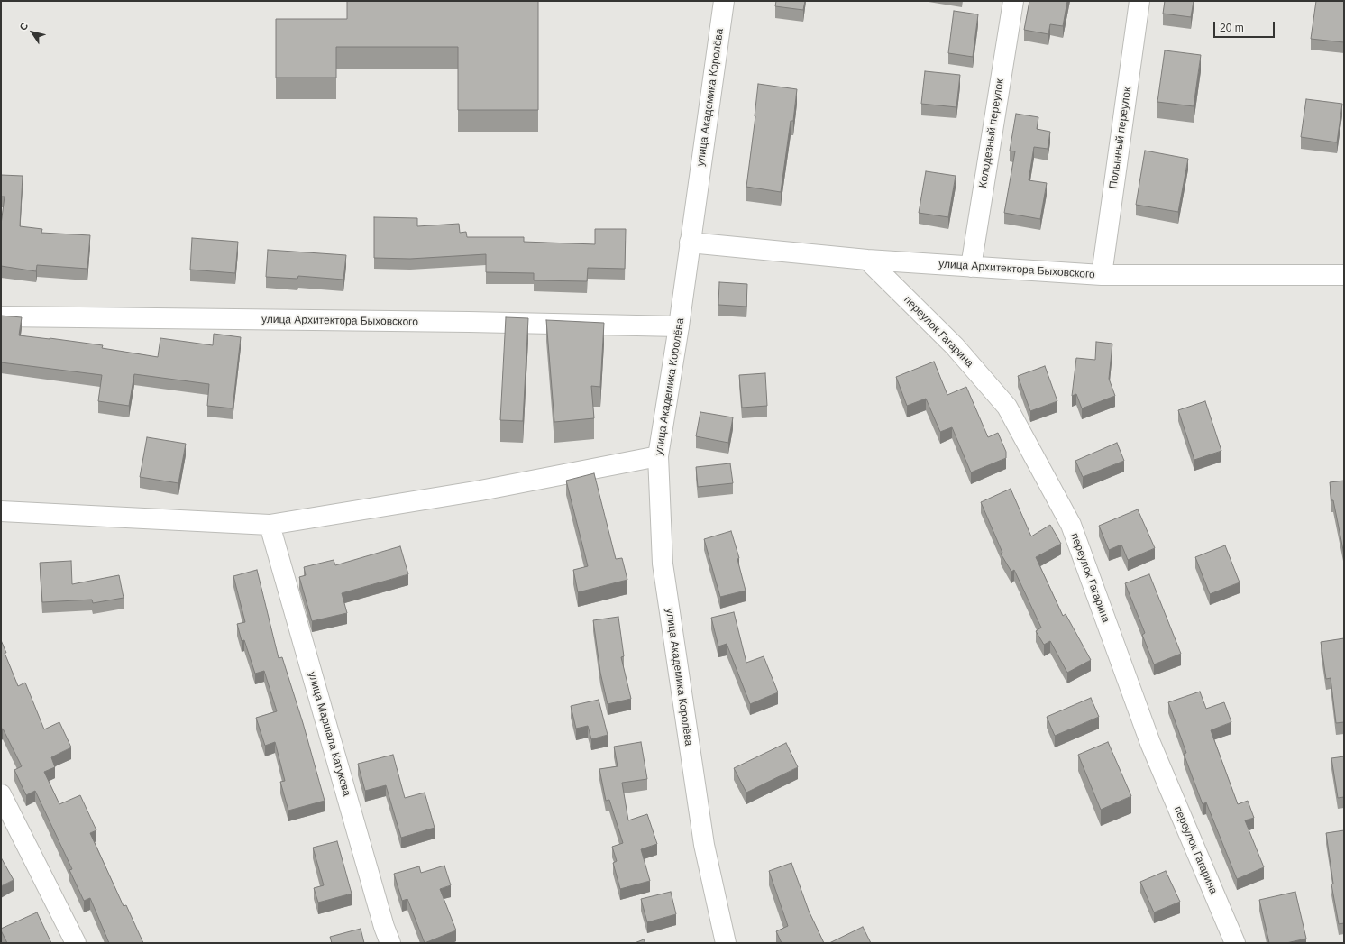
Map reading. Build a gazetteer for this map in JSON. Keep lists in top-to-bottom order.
{
  "streets": {
    "street": [
      "улица Академика Королёва",
      "Колодезный переулок",
      "Полынный переулок",
      "улица Архитектора Быховского",
      "переулок Гагарина",
      "улица Маршала Катукова"
    ]
  },
  "crossings": [
    ["улица Академика Королёва", "улица Архитектора Быховского"],
    ["Колодезный переулок", "улица Архитектора Быховского"],
    ["Полынный переулок", "улица Архитектора Быховского"],
    ["улица Архитектора Быховского", "переулок Гагарина"]
  ],
  "scale_bar": "20 m",
  "north": "top left"
}
